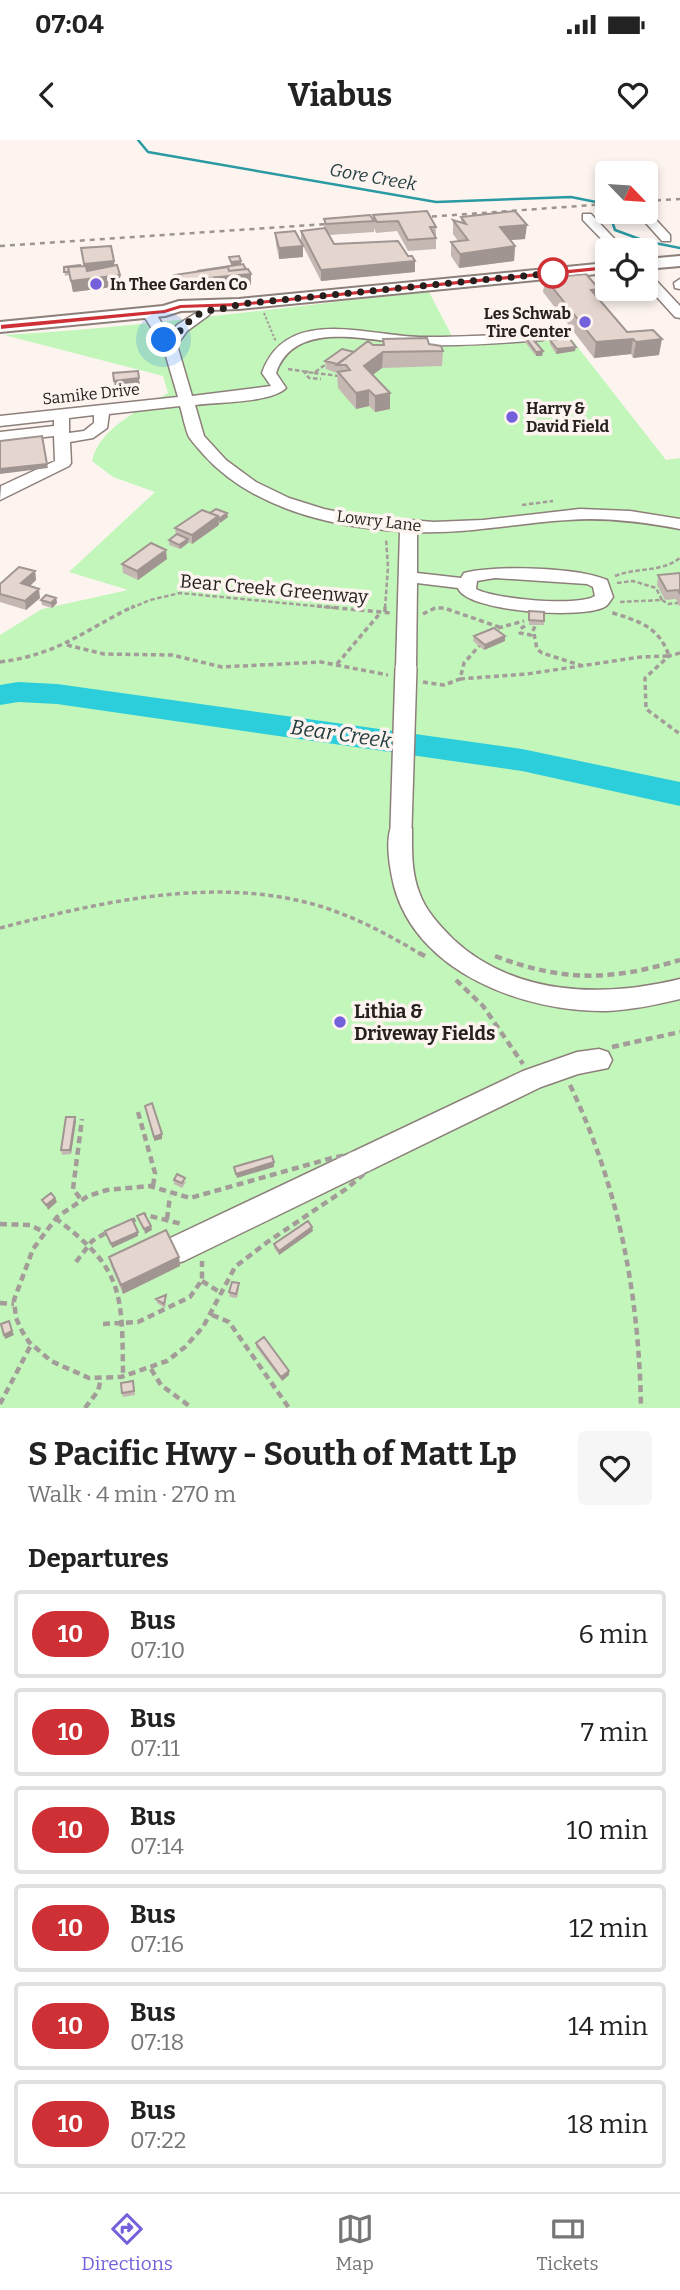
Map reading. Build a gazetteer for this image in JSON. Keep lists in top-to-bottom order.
{
  "streets": {
    "street": ["Samike Drive", "Lowry Lane"],
    "path": ["Bear Creek Greenway"]
  },
  "crossings": [
    ["Samike Drive", "Lowry Lane"]
  ],
  "water": ["Gore Creek", "Bear Creek"],
  "places": [
    "In Thee Garden Co",
    "Les Schwab Tire Center",
    "Harry & David Field",
    "Lithia & Driveway Fields"
  ],
  "lines": ["bus line 10"],
  "north": "bottom right",
  "page": {
    "status": "07:04",
    "header": "Viabus",
    "heading": [
      ["S Pacific Hwy - South of Matt Lp", "Walk · 4 min · 270 m"],
      "Departures"
    ],
    "list": [
      {
        "mark": "10",
        "name": "Bus",
        "note": "07:10",
        "value": "6 min"
      },
      {
        "mark": "10",
        "name": "Bus",
        "note": "07:11",
        "value": "7 min"
      },
      {
        "mark": "10",
        "name": "Bus",
        "note": "07:14",
        "value": "10 min"
      },
      {
        "mark": "10",
        "name": "Bus",
        "note": "07:16",
        "value": "12 min"
      },
      {
        "mark": "10",
        "name": "Bus",
        "note": "07:18",
        "value": "14 min"
      },
      {
        "mark": "10",
        "name": "Bus",
        "note": "07:22",
        "value": "18 min"
      }
    ],
    "tabs": ["Directions", "Map", "Tickets"]
  }
}
